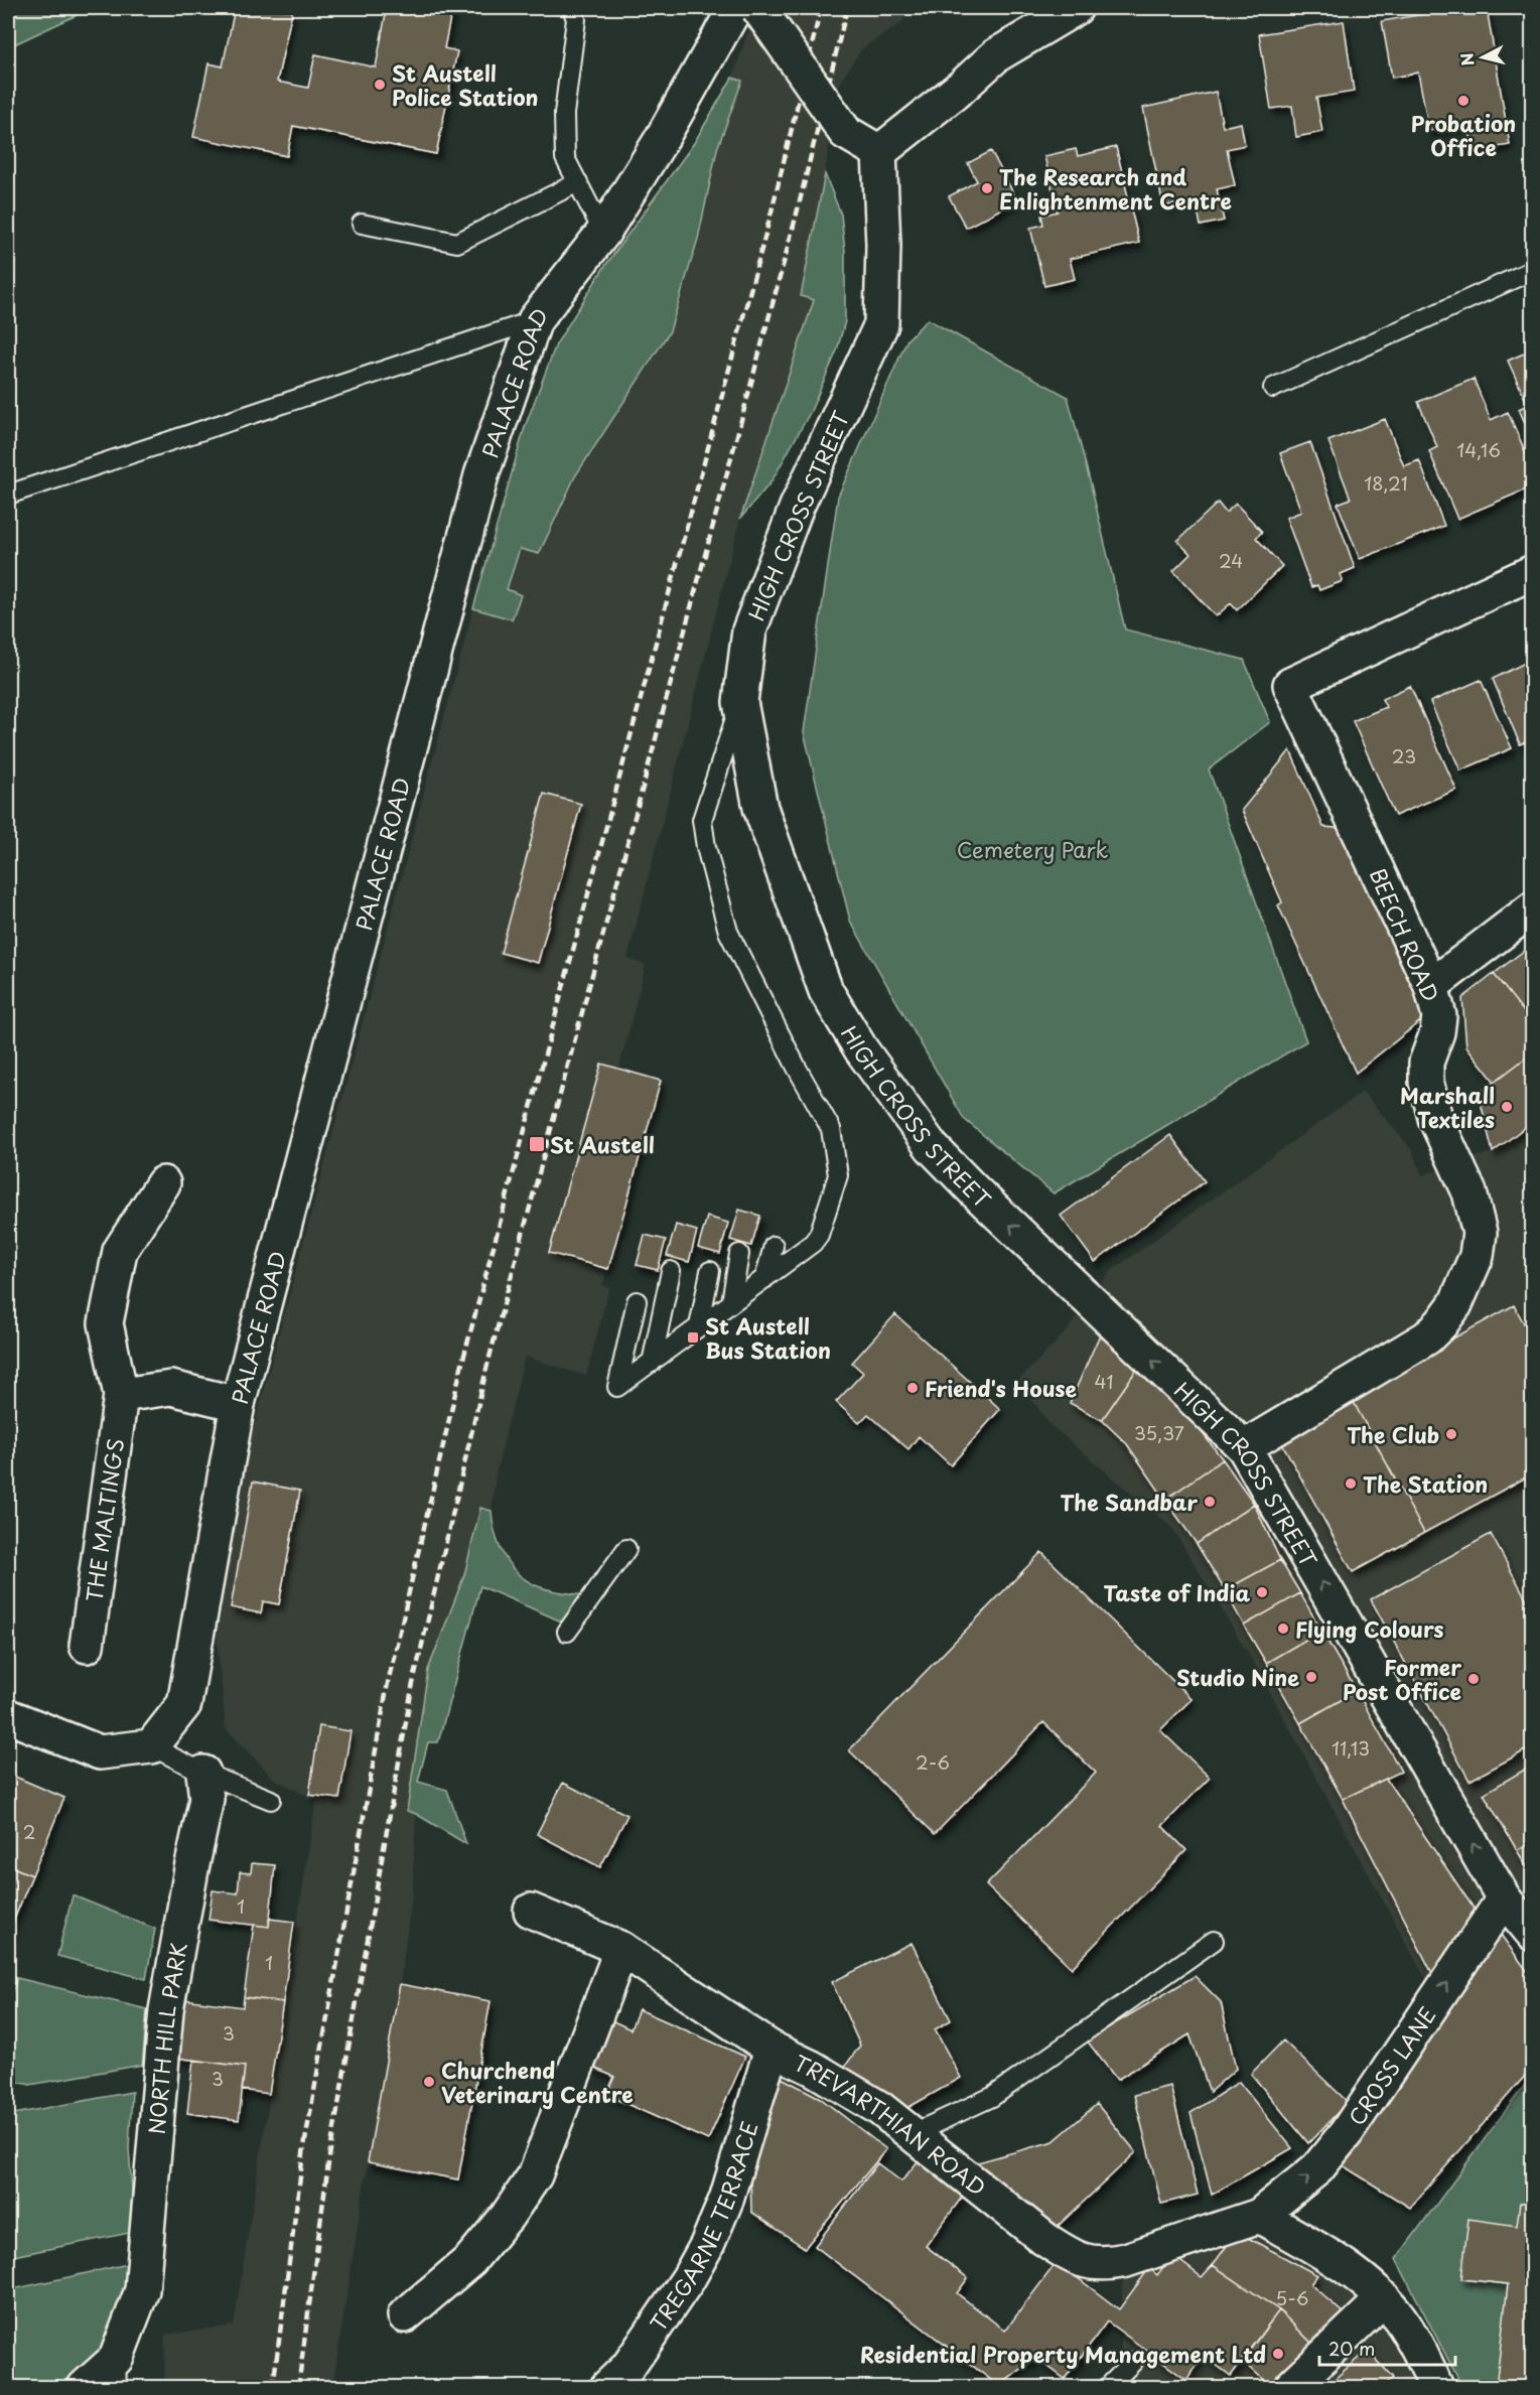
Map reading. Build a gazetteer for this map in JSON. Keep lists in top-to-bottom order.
{
  "streets": {
    "street": [
      "PALACE ROAD",
      "HIGH CROSS STREET",
      "BEECH ROAD",
      "THE MALTINGS",
      "NORTH HILL PARK",
      "CROSS LANE",
      "TREVARTHIAN ROAD",
      "TREGARNE TERRACE"
    ]
  },
  "crossings": [
    ["HIGH CROSS STREET", "BEECH ROAD"],
    ["HIGH CROSS STREET", "CROSS LANE"],
    ["CROSS LANE", "TREVARTHIAN ROAD"],
    ["TREVARTHIAN ROAD", "TREGARNE TERRACE"]
  ],
  "one_way": ["HIGH CROSS STREET", "CROSS LANE"],
  "parks": ["Cemetery Park"],
  "places": {
    "other": [
      "St Austell Police Station",
      "Probation Office",
      "The Research and Enlightenment Centre",
      "Marshall Textiles",
      "Friend's House",
      "The Club",
      "The Station",
      "The Sandbar",
      "Taste of India",
      "Flying Colours",
      "Studio Nine",
      "Former Post Office",
      "Churchend Veterinary Centre",
      "Residential Property Management Ltd"
    ],
    "transit": ["St Austell", "St Austell Bus Station"]
  },
  "house_numbers": [
    "14,16",
    "18,21",
    "24",
    "23",
    "41",
    "35,37",
    "11,13",
    "2-6",
    "2",
    "1",
    "1",
    "3",
    "3",
    "5-6"
  ],
  "scale_bar": "20 m",
  "north": "left"
}
